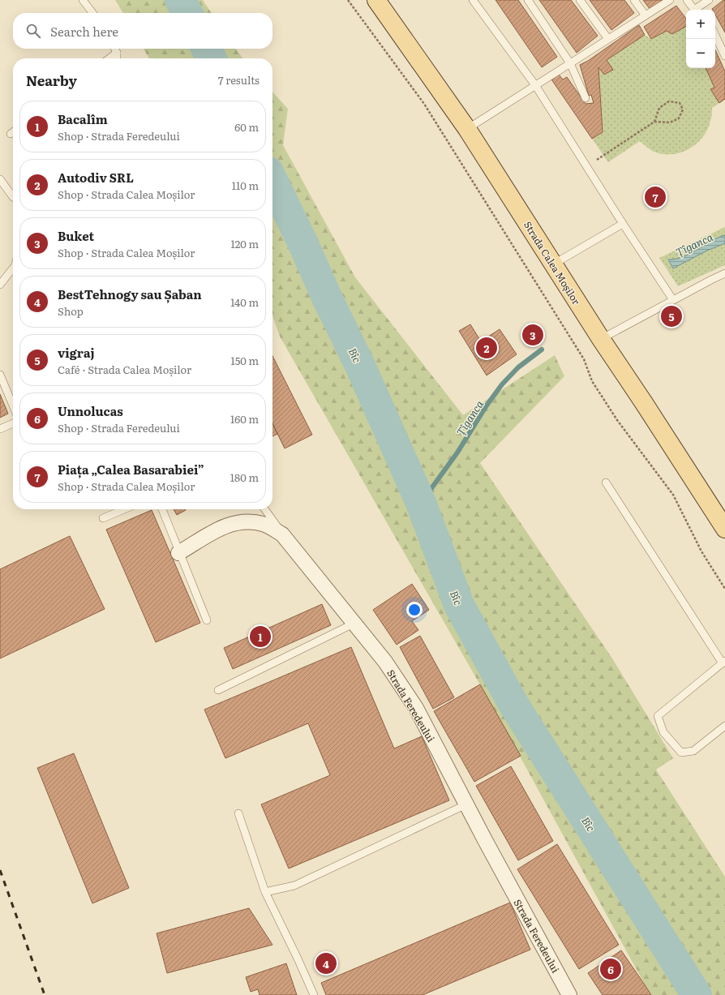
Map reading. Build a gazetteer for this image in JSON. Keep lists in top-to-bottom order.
{
  "streets": {
    "main road": ["Strada Calea Moșilor"],
    "street": ["Strada Feredeului"]
  },
  "water": ["Țîganca", "Bîc"],
  "page": {
    "map_buttons": ["+", "−"],
    "search": "Search here",
    "heading": ["Nearby", "7 results"],
    "list": [
      {
        "mark": "1",
        "name": "Bacalîm",
        "note": "Shop · Strada Feredeului",
        "value": "60 m"
      },
      {
        "mark": "2",
        "name": "Autodiv SRL",
        "note": "Shop · Strada Calea Moșilor",
        "value": "110 m"
      },
      {
        "mark": "3",
        "name": "Buket",
        "note": "Shop · Strada Calea Moșilor",
        "value": "120 m"
      },
      {
        "mark": "4",
        "name": "BestTehnogy sau Șaban",
        "note": "Shop",
        "value": "140 m"
      },
      {
        "mark": "5",
        "name": "vigraj",
        "note": "Café · Strada Calea Moșilor",
        "value": "150 m"
      },
      {
        "mark": "6",
        "name": "Unnolucas",
        "note": "Shop · Strada Feredeului",
        "value": "160 m"
      },
      {
        "mark": "7",
        "name": "Piața „Calea Basarabiei”",
        "note": "Shop · Strada Calea Moșilor",
        "value": "180 m"
      }
    ],
    "pins": [
      "7",
      "5",
      "3",
      "2",
      "1",
      "4",
      "6"
    ]
  }
}
